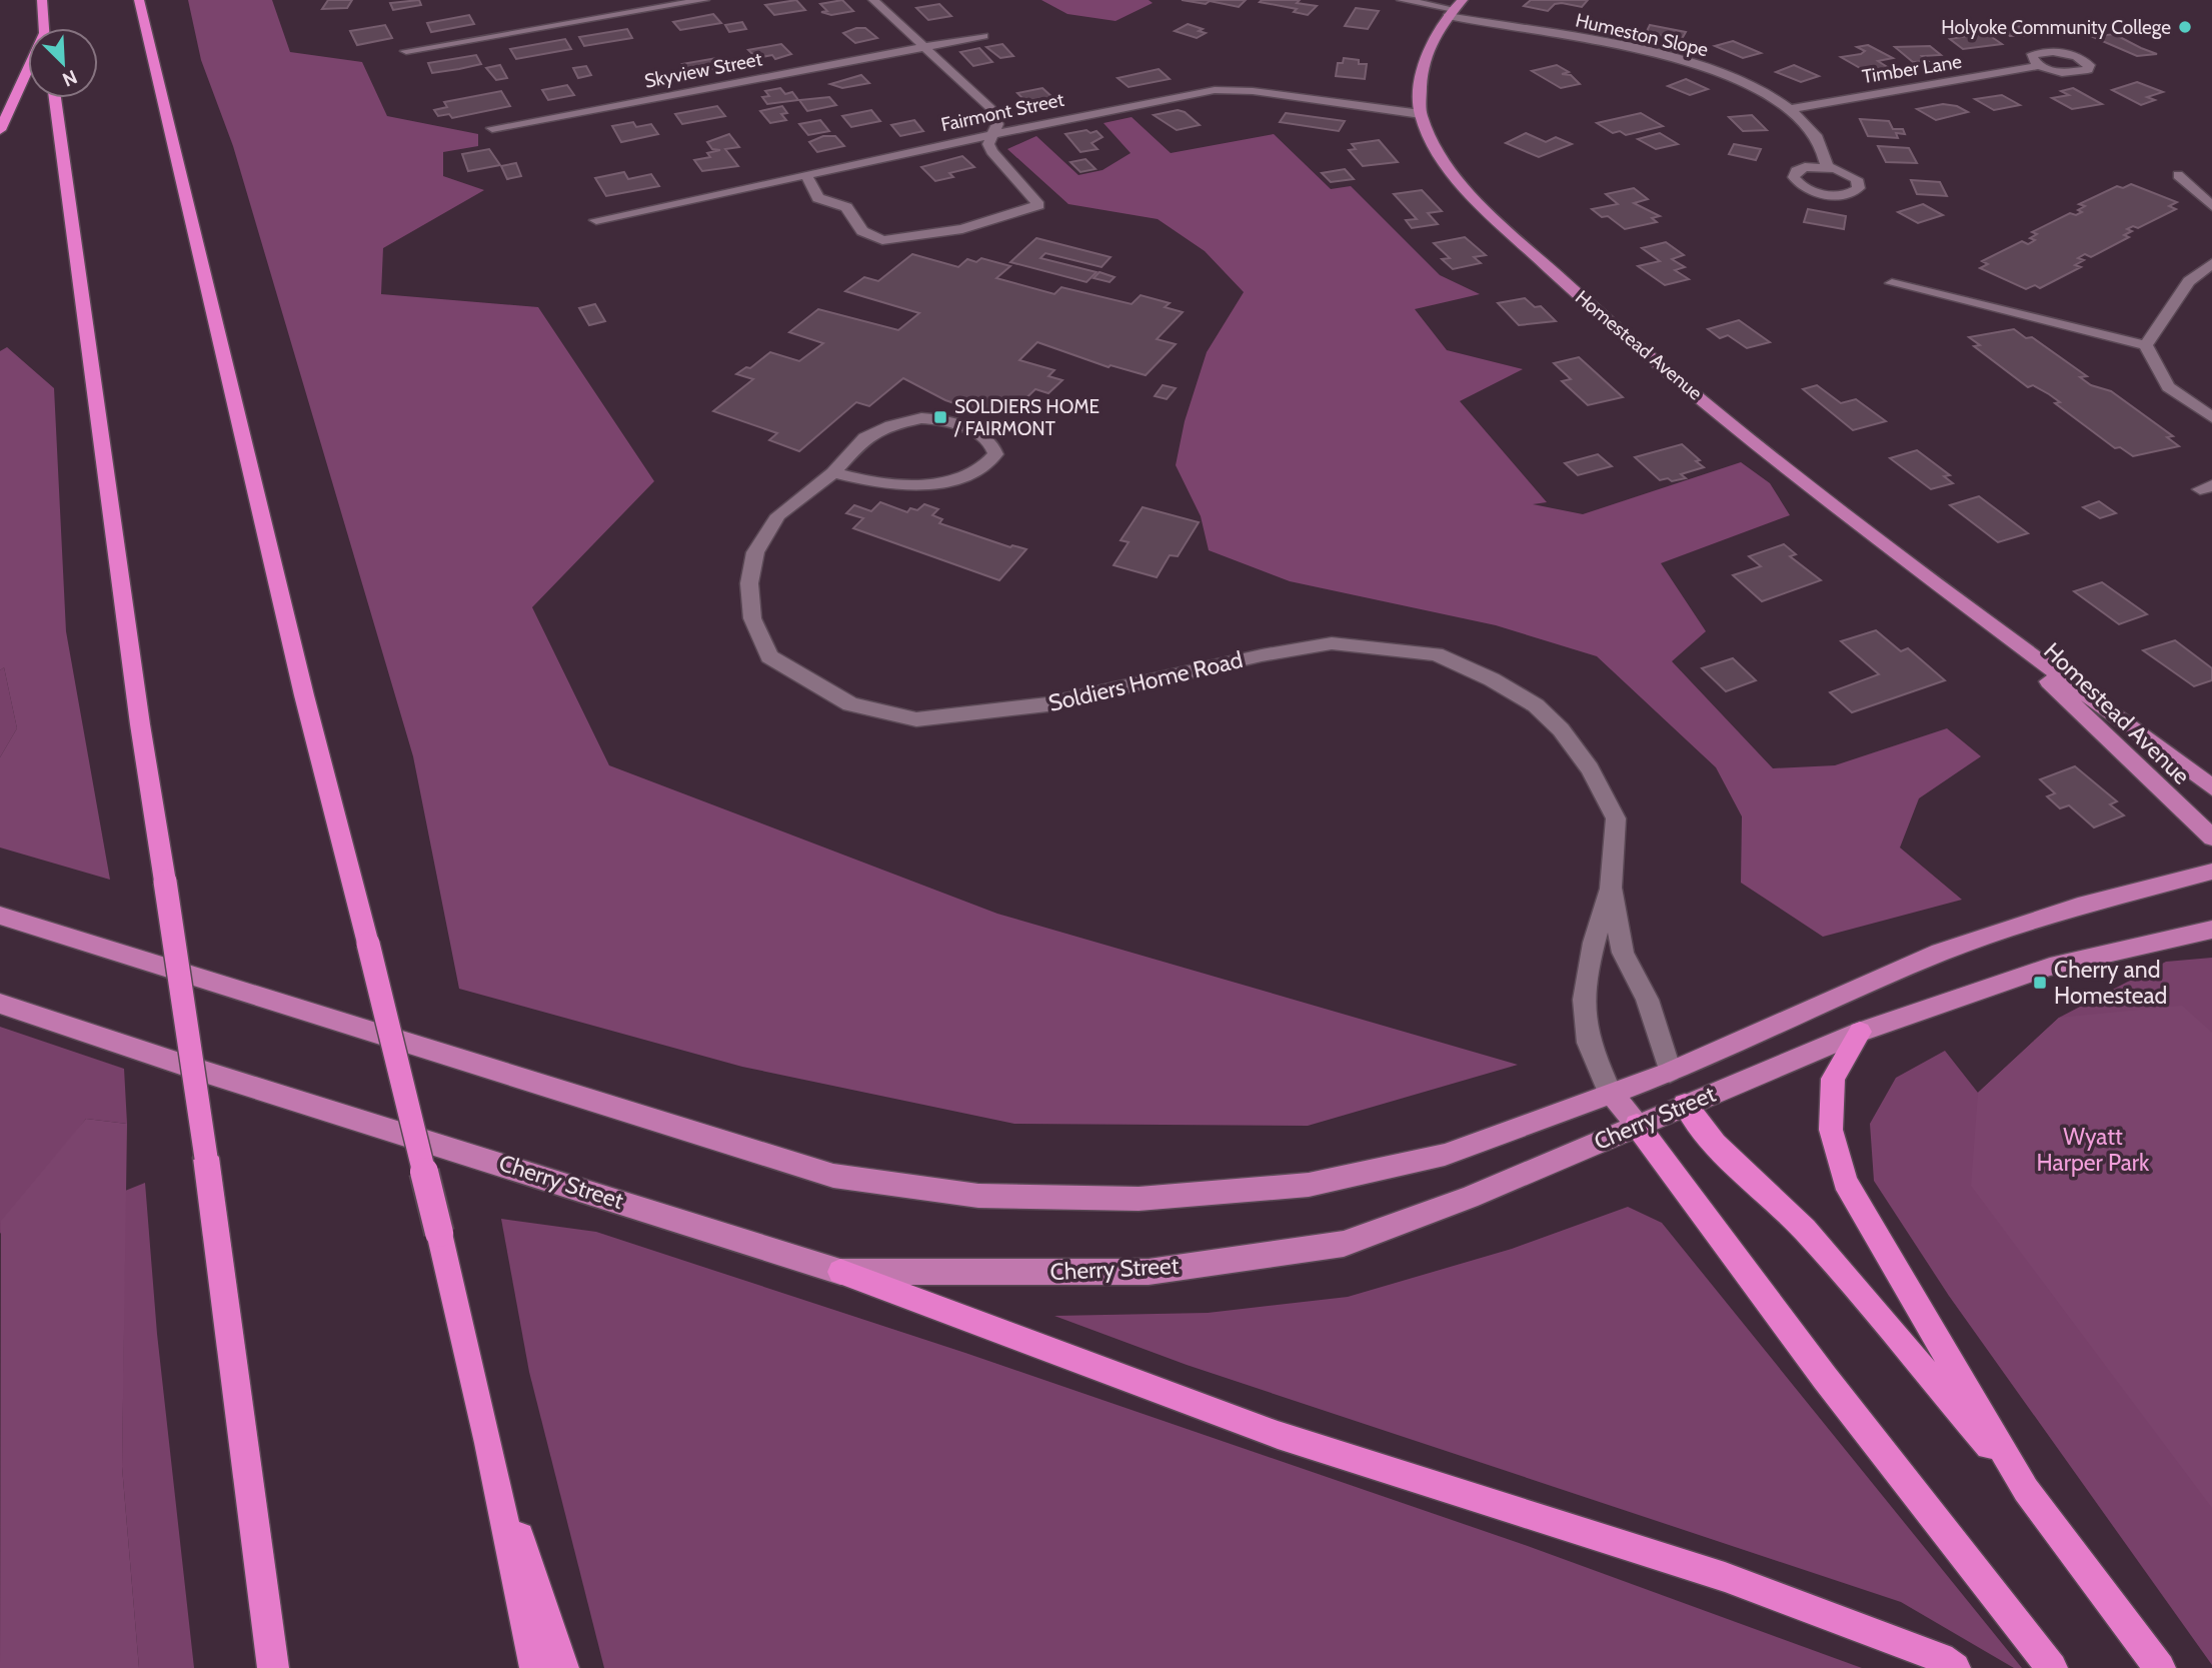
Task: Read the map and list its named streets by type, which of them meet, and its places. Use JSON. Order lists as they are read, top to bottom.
{
  "streets": {
    "main road": ["Homestead Avenue", "Soldiers Home Road", "Cherry Street"],
    "street": [
      "Humeston Slope",
      "Timber Lane",
      "Skyview Street",
      "Fairmont Street"
    ]
  },
  "crossings": [
    ["Humeston Slope", "Timber Lane"],
    ["Humeston Slope", "Homestead Avenue"],
    ["Fairmont Street", "Homestead Avenue"],
    ["Soldiers Home Road", "Cherry Street"]
  ],
  "parks": ["Wyatt Harper Park"],
  "places": {
    "other": ["Holyoke Community College"],
    "transit": ["SOLDIERS HOME / FAIRMONT", "Cherry and Homestead"]
  },
  "north": "bottom right"
}
